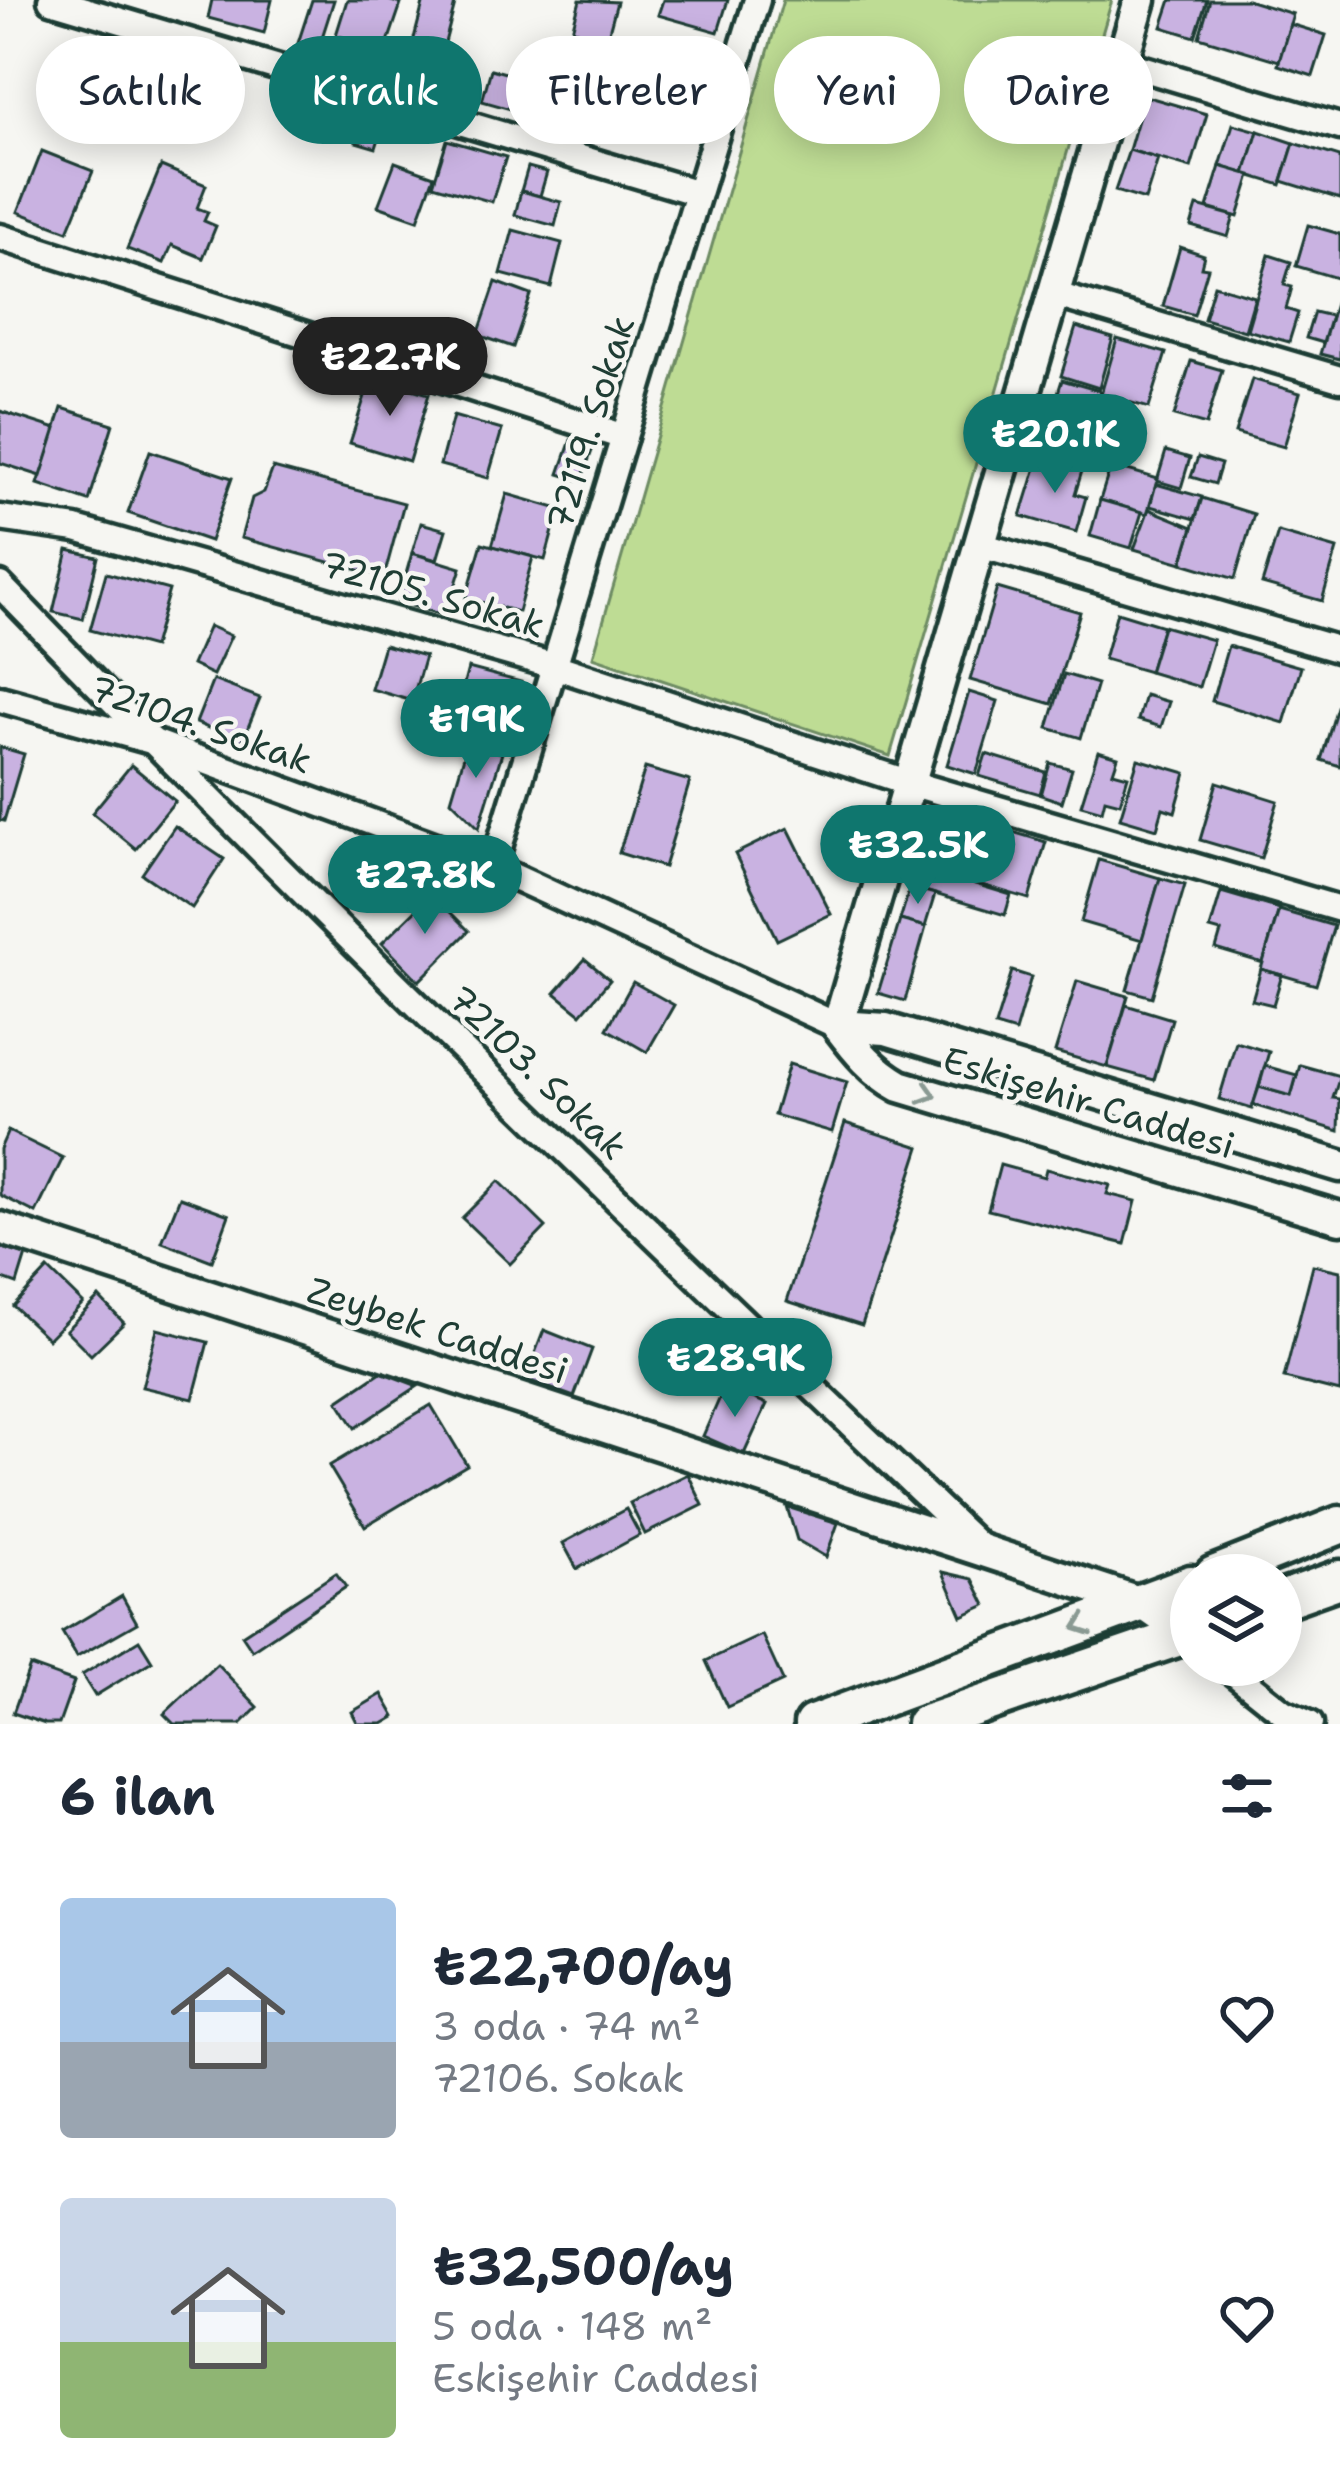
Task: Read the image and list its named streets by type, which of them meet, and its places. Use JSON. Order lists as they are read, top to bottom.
{
  "streets": {
    "street": [
      "72119. Sokak",
      "72105. Sokak",
      "72104. Sokak",
      "72103. Sokak",
      "Eskişehir Caddesi",
      "Zeybek Caddesi"
    ]
  },
  "crossings": [
    ["72119. Sokak", "72105. Sokak"],
    ["72119. Sokak", "72104. Sokak"],
    ["72104. Sokak", "72103. Sokak"],
    ["72104. Sokak", "Eskişehir Caddesi"],
    ["72103. Sokak", "Zeybek Caddesi"]
  ],
  "page": {
    "chip": [
      "Satılık",
      "Kiralık",
      "Filtreler",
      "Yeni",
      "Daire"
    ],
    "price": [
      "₺22.7K",
      "₺20.1K",
      "₺19K",
      "₺32.5K",
      "₺27.8K",
      "₺28.9K"
    ],
    "heading": "6 ilan",
    "list": [
      {
        "name": "₺22,700/ay",
        "note": "3 oda · 74 m² · 72106. Sokak"
      },
      {
        "name": "₺32,500/ay",
        "note": "5 oda · 148 m² · Eskişehir Caddesi"
      }
    ]
  }
}
